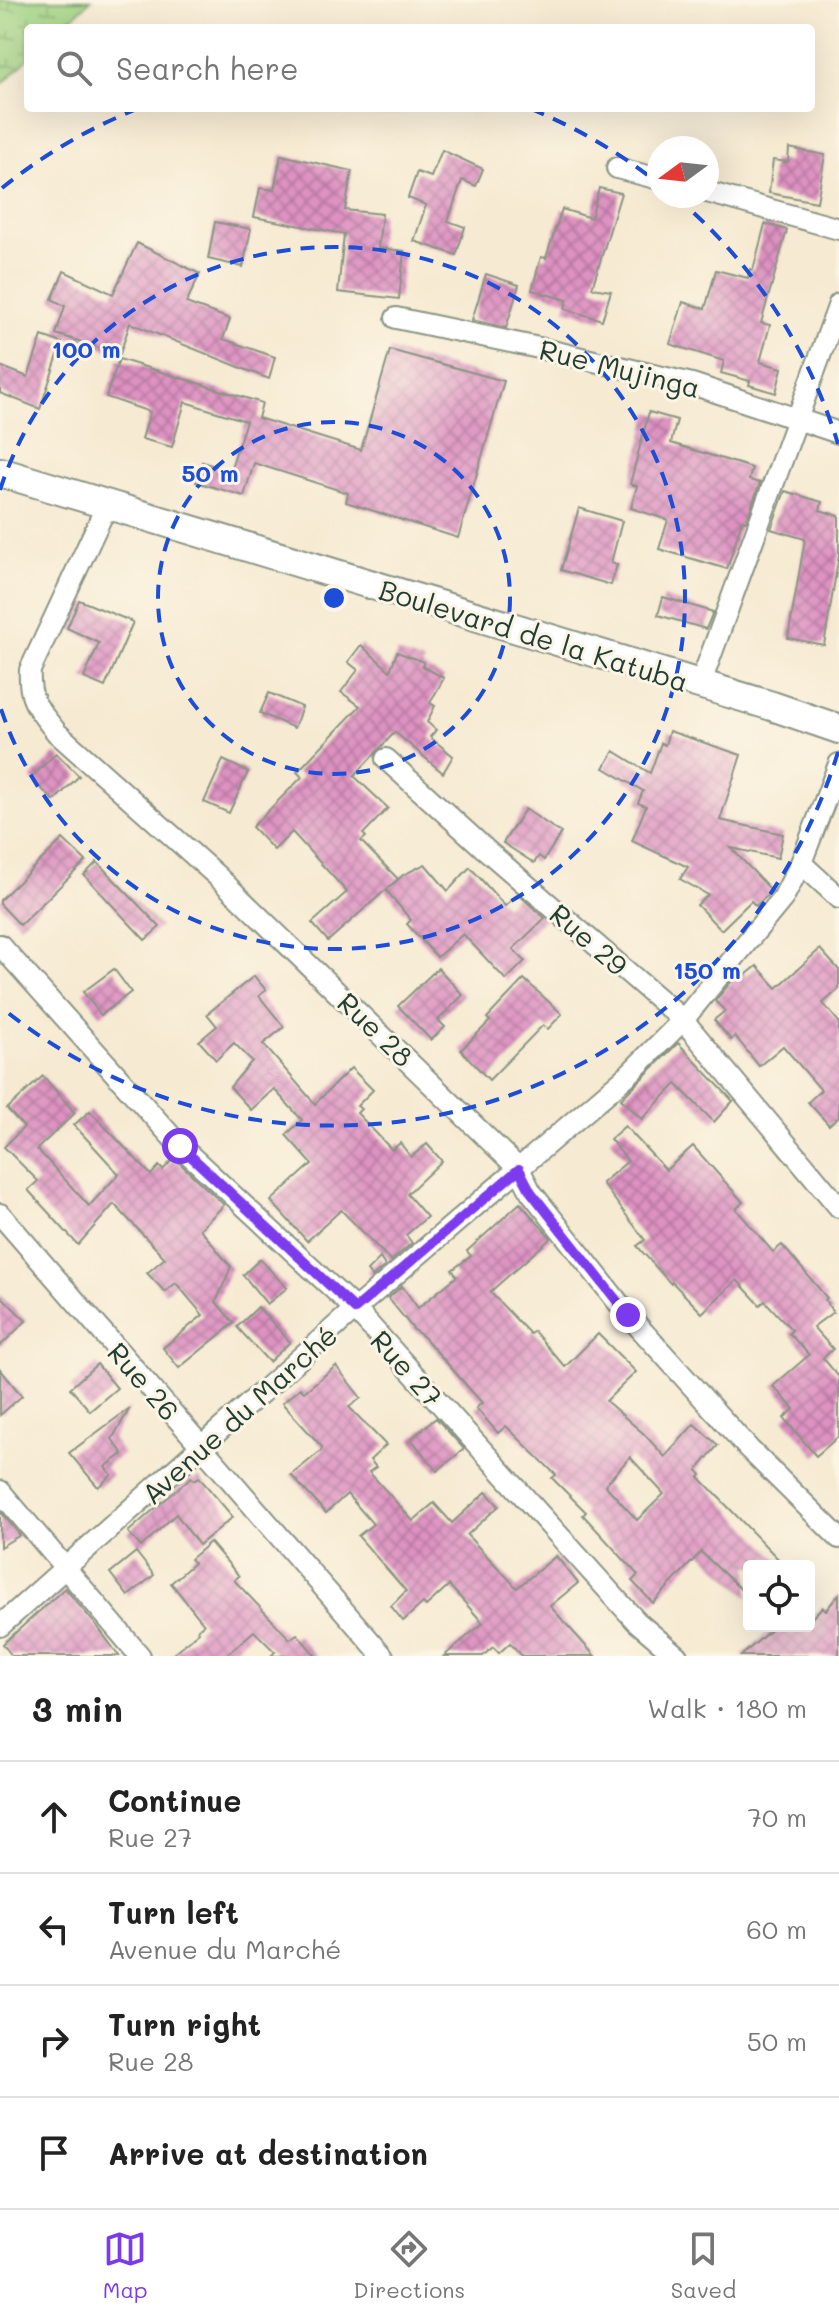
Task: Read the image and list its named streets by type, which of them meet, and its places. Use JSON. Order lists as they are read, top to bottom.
{
  "streets": {
    "street": [
      "Rue Mujinga",
      "Boulevard de la Katuba",
      "Rue 29",
      "Rue 28",
      "Rue 27",
      "Rue 26",
      "Avenue du Marché"
    ]
  },
  "crossings": [
    ["Boulevard de la Katuba", "Rue 28"],
    ["Rue 29", "Avenue du Marché"],
    ["Rue 28", "Avenue du Marché"],
    ["Rue 27", "Avenue du Marché"],
    ["Rue 26", "Avenue du Marché"]
  ],
  "north": "left",
  "page": {
    "search": "Search here",
    "heading": ["3 min", "Walk · 180 m"],
    "list": [
      ["Continue", "Rue 27", "70 m"],
      ["Turn left", "Avenue du Marché", "60 m"],
      ["Turn right", "Rue 28", "50 m"],
      "Arrive at destination"
    ],
    "nav": ["Map", "Directions", "Saved"]
  },
  "rings": ["100 m", "50 m", "150 m"]
}
